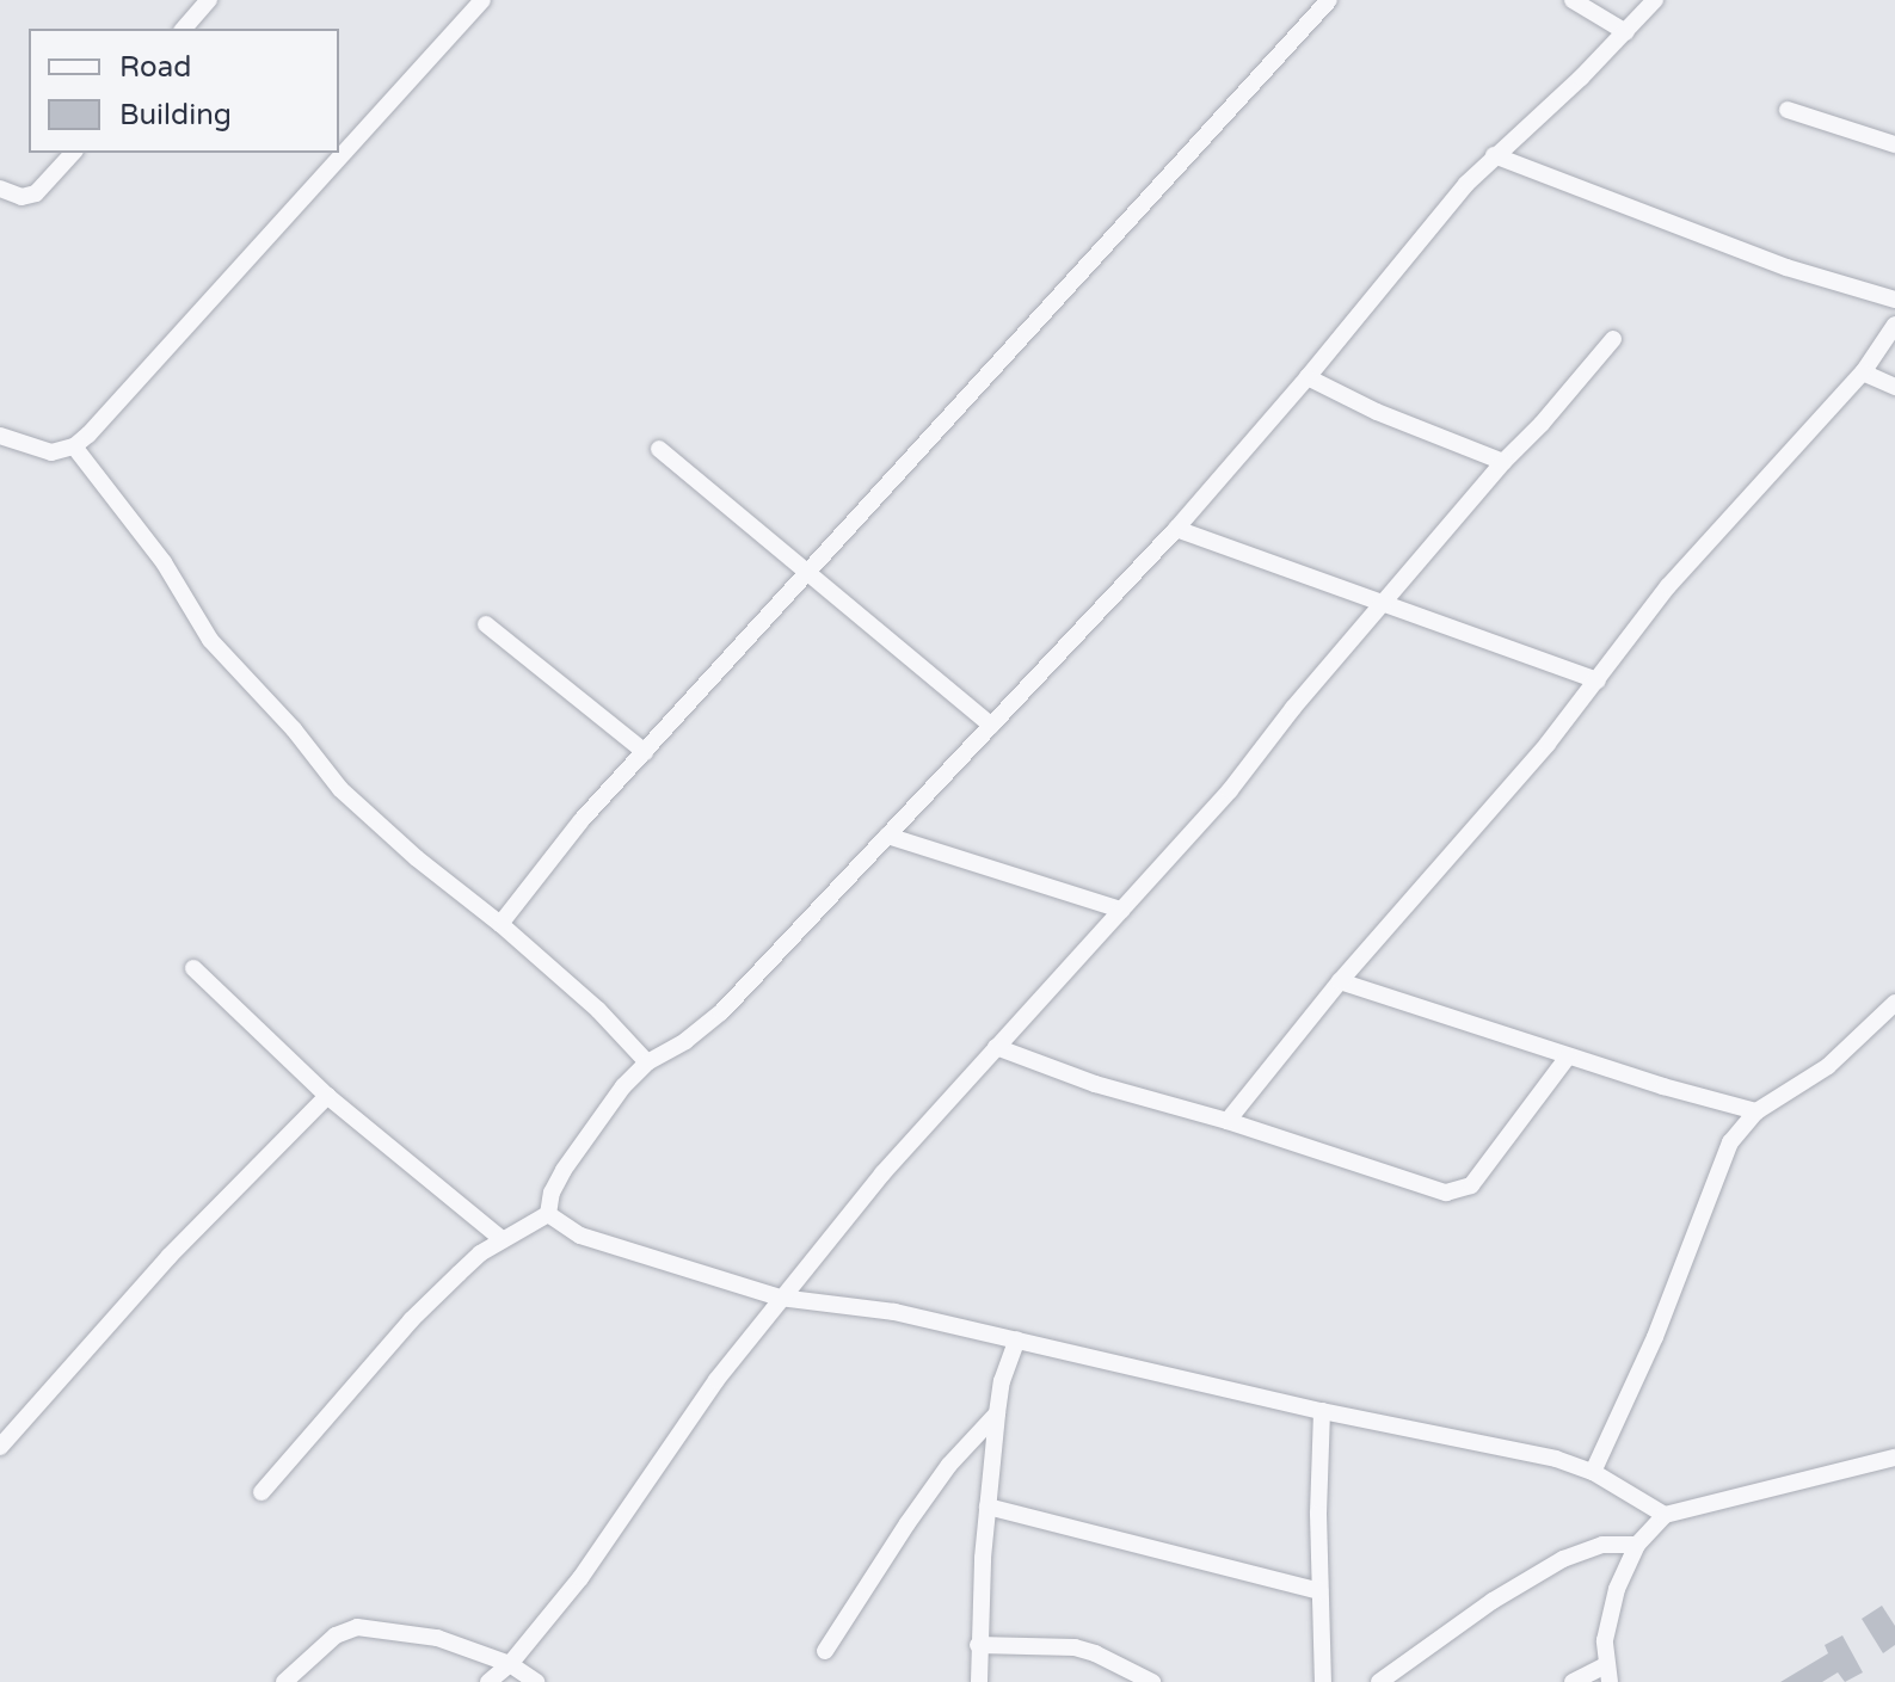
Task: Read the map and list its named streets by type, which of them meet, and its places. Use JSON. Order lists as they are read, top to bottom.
{
  "legend": ["Road", "Building"]
}
